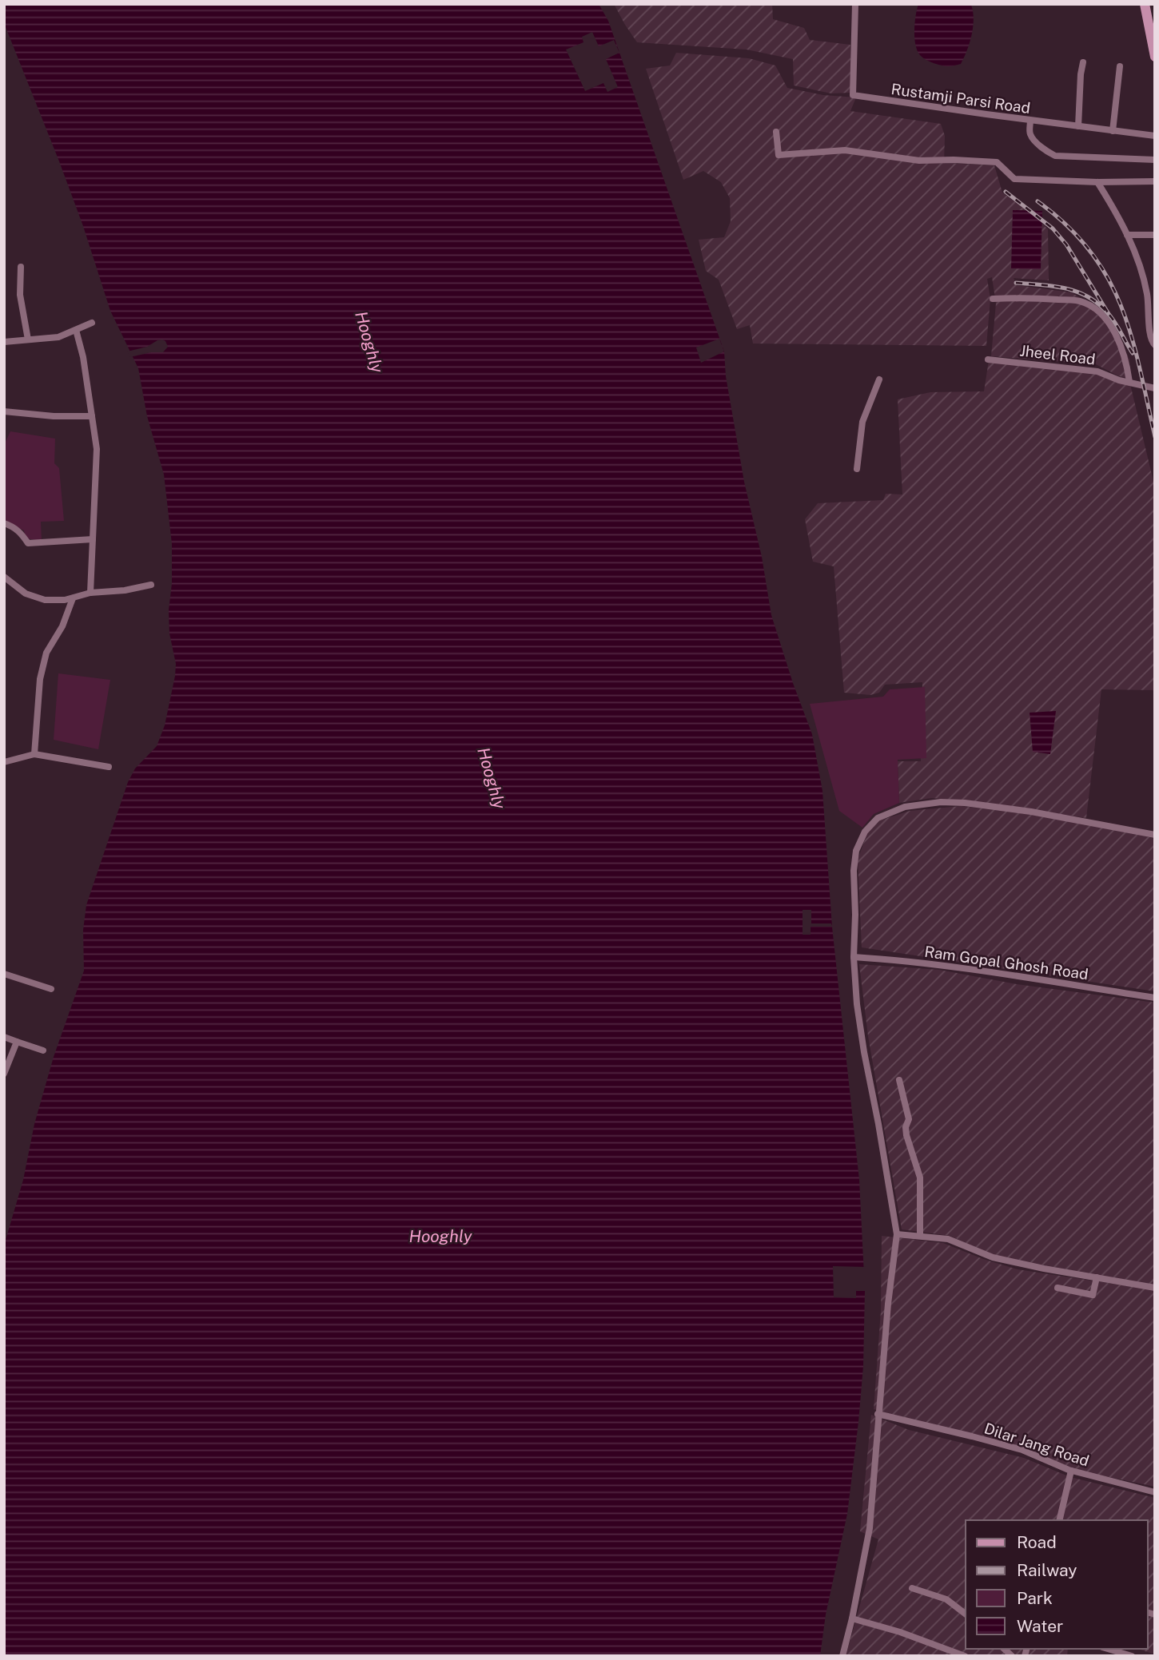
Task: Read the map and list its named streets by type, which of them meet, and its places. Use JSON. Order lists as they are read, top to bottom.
{
  "streets": {
    "street": [
      "Rustamji Parsi Road",
      "Jheel Road",
      "Ram Gopal Ghosh Road",
      "Dilar Jang Road"
    ]
  },
  "water": ["Hooghly"],
  "legend": [
    "Road",
    "Railway",
    "Park",
    "Water"
  ]
}
